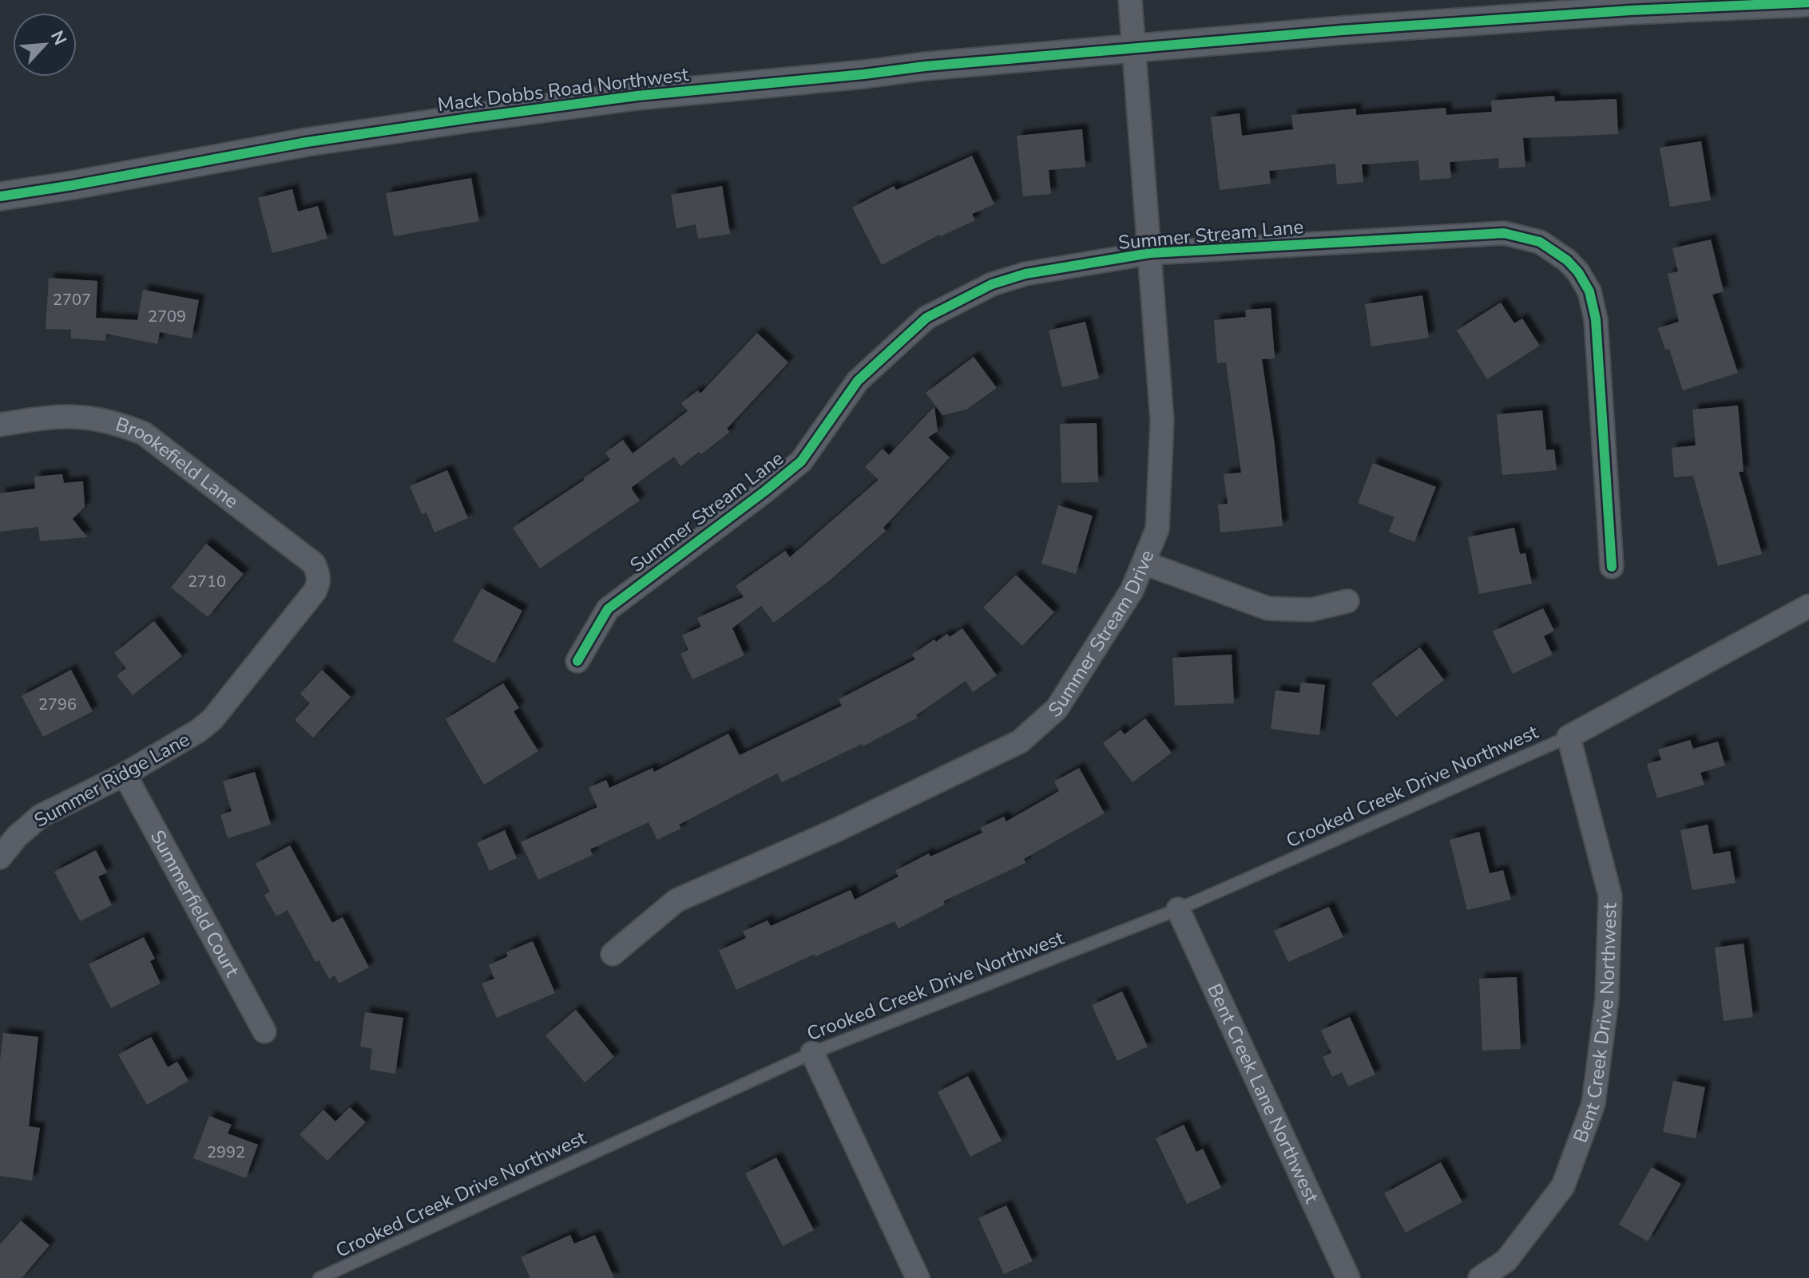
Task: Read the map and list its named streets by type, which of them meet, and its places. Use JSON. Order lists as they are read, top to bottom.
{
  "streets": {
    "street": [
      "Mack Dobbs Road Northwest",
      "Summer Stream Lane",
      "Brookefield Lane",
      "Summer Stream Drive",
      "Summer Ridge Lane",
      "Summerfield Court",
      "Bent Creek Drive Northwest",
      "Bent Creek Lane Northwest"
    ],
    "lane": ["Crooked Creek Drive Northwest"]
  },
  "crossings": [
    ["Mack Dobbs Road Northwest", "Summer Stream Drive"],
    ["Summer Stream Lane", "Summer Stream Drive"],
    ["Brookefield Lane", "Summer Ridge Lane"],
    ["Summer Ridge Lane", "Summerfield Court"],
    ["Crooked Creek Drive Northwest", "Bent Creek Drive Northwest"],
    ["Crooked Creek Drive Northwest", "Bent Creek Lane Northwest"]
  ],
  "house_numbers": [
    "2707",
    "2709",
    "2710",
    "2796",
    "2992"
  ],
  "north": "top right"
}
